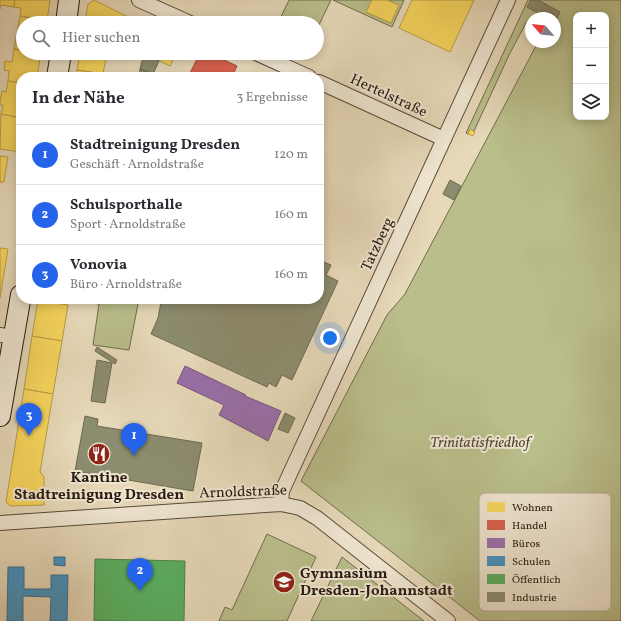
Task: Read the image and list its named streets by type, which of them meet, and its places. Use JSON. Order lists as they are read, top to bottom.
{
  "streets": {
    "street": ["Hertelstraße", "Tatzberg", "Arnoldstraße"]
  },
  "crossings": [
    ["Hertelstraße", "Tatzberg"],
    ["Tatzberg", "Arnoldstraße"]
  ],
  "parks": ["Trinitatisfriedhof"],
  "places": {
    "restaurant": ["Kantine Stadtreinigung Dresden"],
    "school or university": ["Gymnasium Dresden-Johannstadt"]
  },
  "legend": [
    "Wohnen",
    "Handel",
    "Büros",
    "Schulen",
    "Öffentlich",
    "Industrie"
  ],
  "north": "top left",
  "page": {
    "map_buttons": ["+", "−"],
    "search": "Hier suchen",
    "heading": ["In der Nähe", "3 Ergebnisse"],
    "list": [
      {
        "mark": "1",
        "name": "Stadtreinigung Dresden",
        "note": "Geschäft · Arnoldstraße",
        "value": "120 m"
      },
      {
        "mark": "2",
        "name": "Schulsporthalle",
        "note": "Sport · Arnoldstraße",
        "value": "160 m"
      },
      {
        "mark": "3",
        "name": "Vonovia",
        "note": "Büro · Arnoldstraße",
        "value": "160 m"
      }
    ],
    "pins": ["3", "1", "2"]
  }
}
